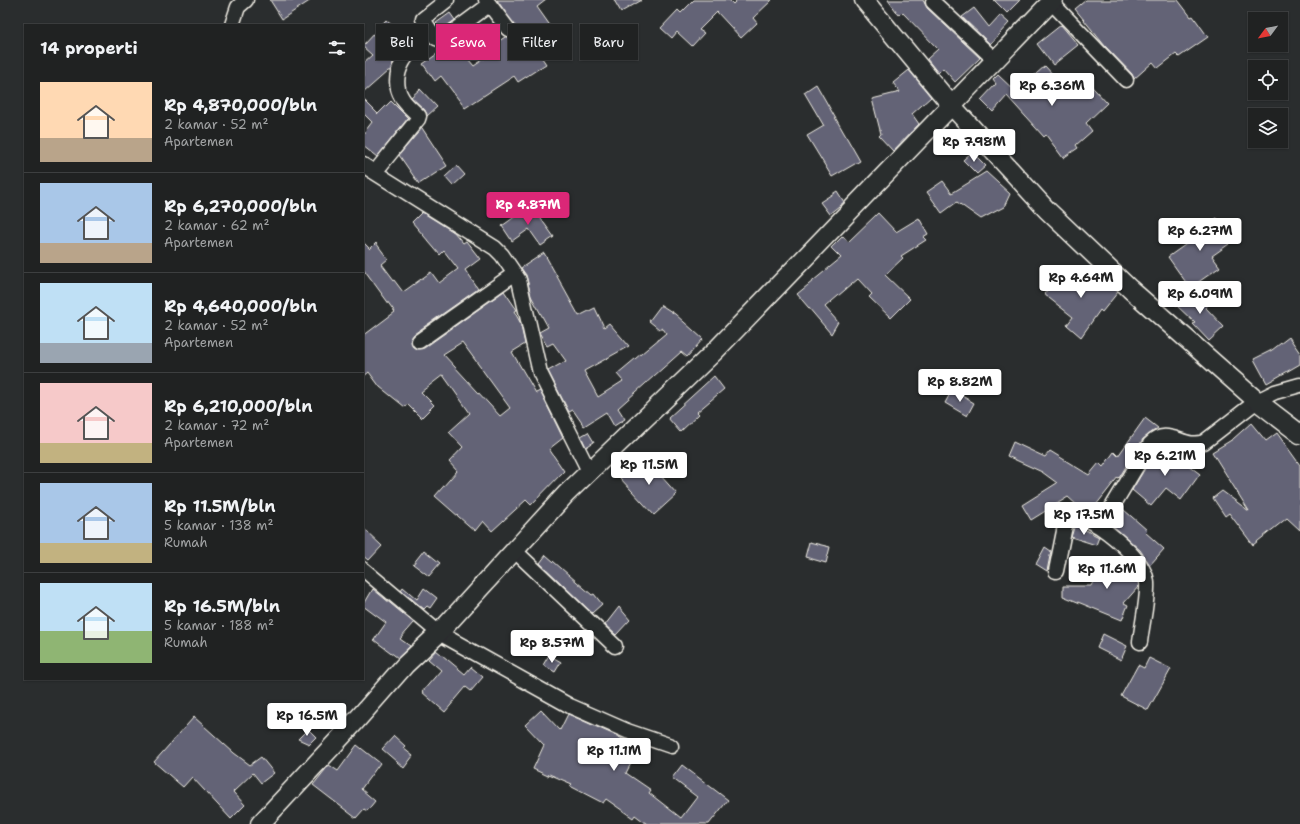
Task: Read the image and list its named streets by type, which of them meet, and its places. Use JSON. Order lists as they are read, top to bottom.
{
  "north": "bottom left",
  "page": {
    "chip": [
      "Beli",
      "Sewa",
      "Filter",
      "Baru"
    ],
    "heading": "14 properti",
    "list": [
      {
        "name": "Rp 4,870,000/bln",
        "note": "2 kamar · 52 m² · Apartemen"
      },
      {
        "name": "Rp 6,270,000/bln",
        "note": "2 kamar · 62 m² · Apartemen"
      },
      {
        "name": "Rp 4,640,000/bln",
        "note": "2 kamar · 52 m² · Apartemen"
      },
      {
        "name": "Rp 6,210,000/bln",
        "note": "2 kamar · 72 m² · Apartemen"
      },
      {
        "name": "Rp 11.5M/bln",
        "note": "5 kamar · 138 m² · Rumah"
      },
      {
        "name": "Rp 16.5M/bln",
        "note": "5 kamar · 188 m² · Rumah"
      }
    ],
    "price": [
      "Rp 6.36M",
      "Rp 7.98M",
      "Rp 4.87M",
      "Rp 6.27M",
      "Rp 4.64M",
      "Rp 6.09M",
      "Rp 8.82M",
      "Rp 6.21M",
      "Rp 11.5M",
      "Rp 17.5M",
      "Rp 11.6M",
      "Rp 8.57M",
      "Rp 16.5M",
      "Rp 11.1M"
    ]
  }
}
